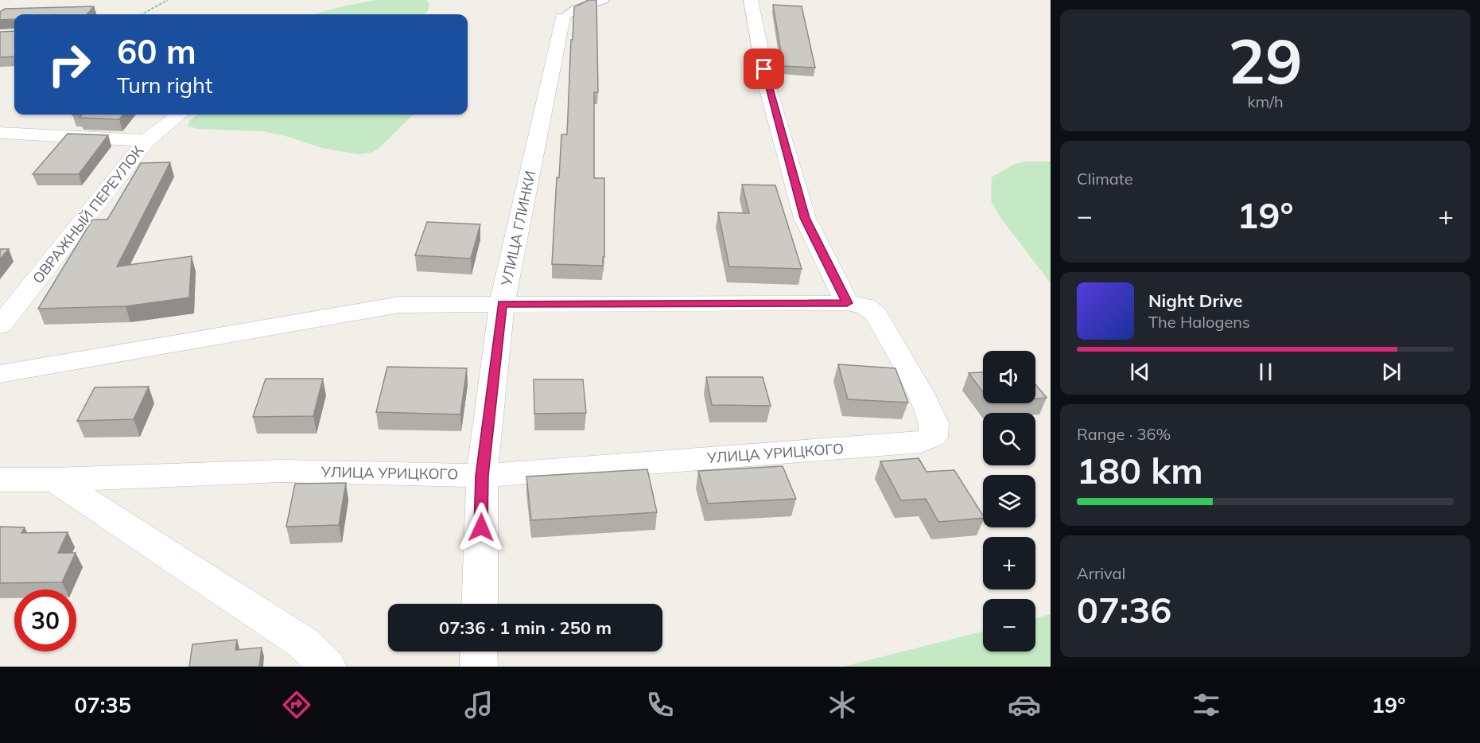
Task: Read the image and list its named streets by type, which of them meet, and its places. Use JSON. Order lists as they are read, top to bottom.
{
  "streets": {
    "street": ["ОВРАЖНЫЙ ПЕРЕУЛОК", "УЛИЦА ГЛИНКИ", "УЛИЦА УРИЦКОГО"]
  },
  "crossings": [
    ["УЛИЦА ГЛИНКИ", "УЛИЦА УРИЦКОГО"]
  ],
  "page": {
    "tile": [
      ["29", "km/h"],
      "Climate",
      ["Range · 36%", "180 km"],
      ["Arrival", "07:36"]
    ],
    "turn": ["60 m", "Turn right"],
    "heat": ["−", "19°", "+"],
    "song": ["Night Drive", "The Halogens"],
    "map_buttons": ["+", "−"],
    "limit": "30",
    "trip": "07:36 · 1 min · 250 m",
    "tabs": ["07:35", "19°"]
  }
}
